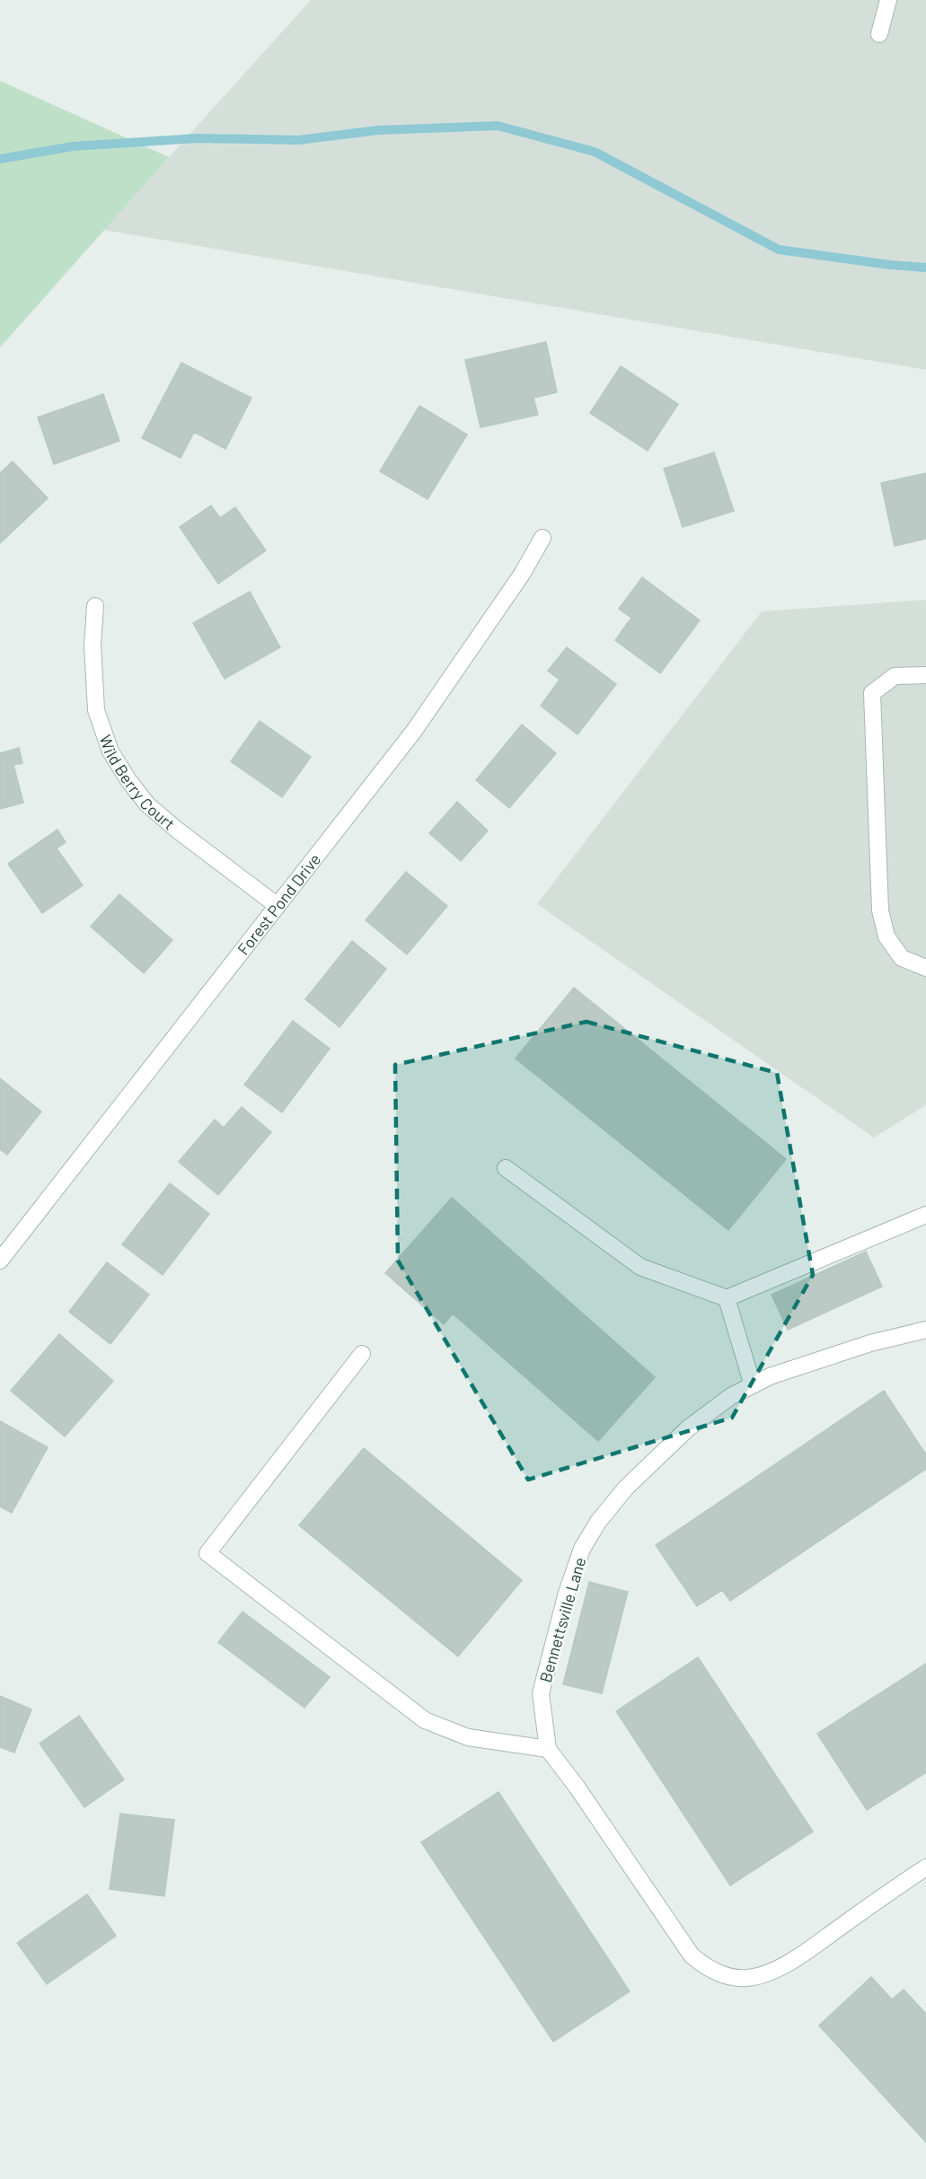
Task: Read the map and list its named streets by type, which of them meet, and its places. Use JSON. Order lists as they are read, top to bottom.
{
  "streets": {
    "street": ["Wild Berry Court", "Forest Pond Drive", "Bennettsville Lane"]
  },
  "crossings": [
    ["Wild Berry Court", "Forest Pond Drive"]
  ]
}
